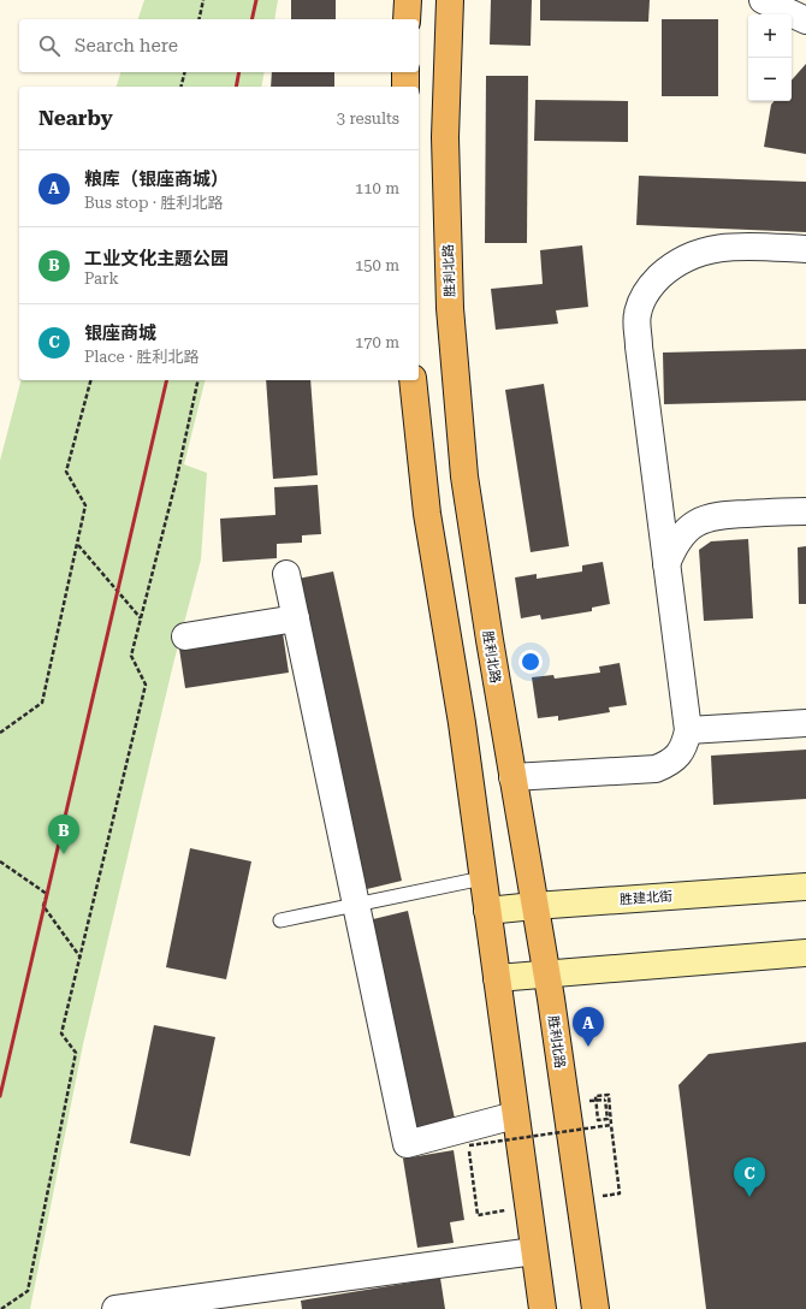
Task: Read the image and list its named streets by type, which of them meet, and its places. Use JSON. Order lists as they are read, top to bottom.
{
  "streets": {
    "highway": ["胜利北路"],
    "main road": ["胜建北街"]
  },
  "crossings": [
    ["胜利北路", "胜建北街"]
  ],
  "page": {
    "map_buttons": ["+", "−"],
    "search": "Search here",
    "heading": ["Nearby", "3 results"],
    "list": [
      {
        "mark": "A",
        "name": "粮库（银座商城）",
        "note": "Bus stop · 胜利北路",
        "value": "110 m"
      },
      {
        "mark": "B",
        "name": "工业文化主题公园",
        "note": "Park",
        "value": "150 m"
      },
      {
        "mark": "C",
        "name": "银座商城",
        "note": "Place · 胜利北路",
        "value": "170 m"
      }
    ],
    "pins": ["B", "A", "C"]
  }
}
